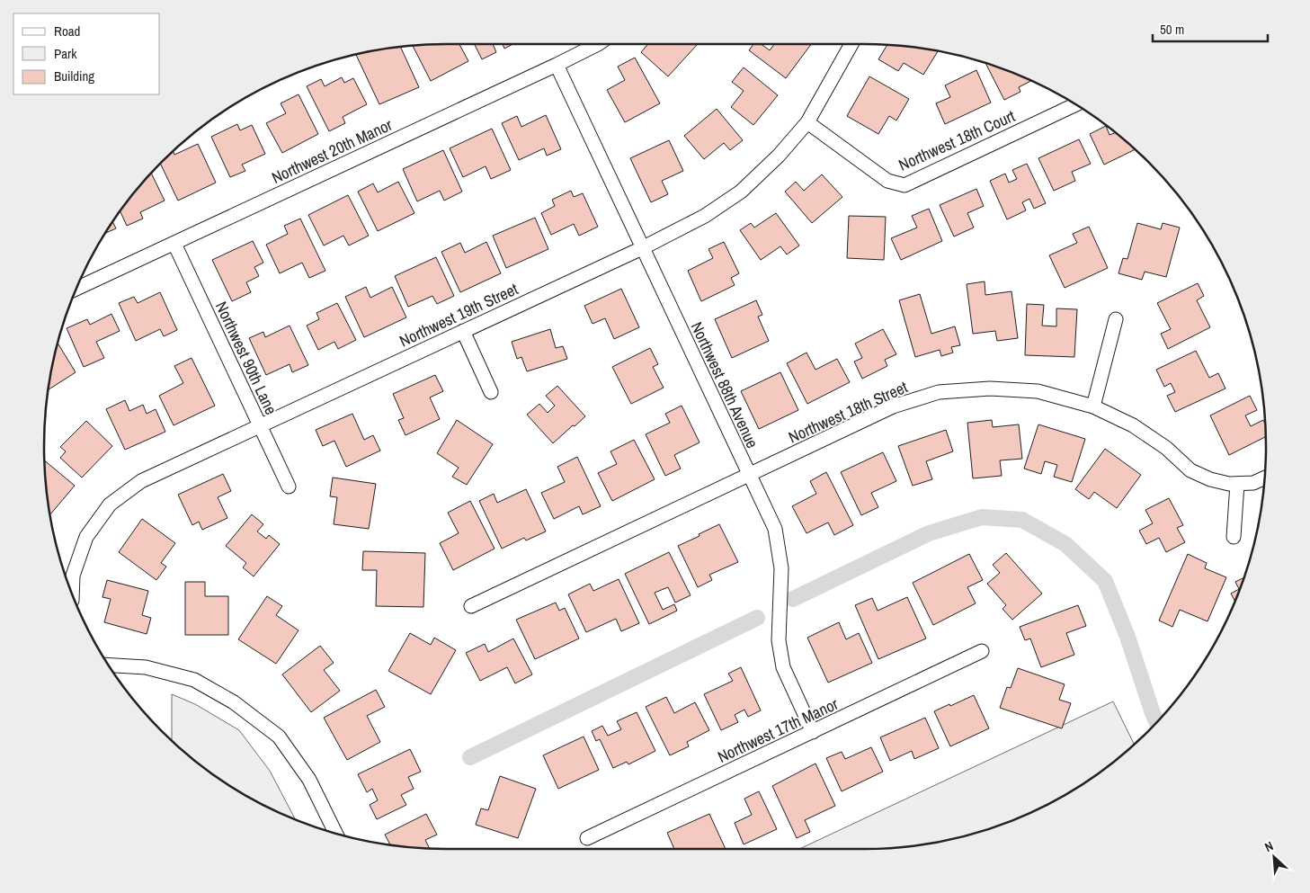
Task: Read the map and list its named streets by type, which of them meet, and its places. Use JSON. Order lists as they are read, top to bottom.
{
  "streets": {
    "street": [
      "Northwest 18th Court",
      "Northwest 20th Manor",
      "Northwest 19th Street",
      "Northwest 90th Lane",
      "Northwest 88th Avenue",
      "Northwest 18th Street",
      "Northwest 17th Manor"
    ]
  },
  "crossings": [
    ["Northwest 18th Court", "Northwest 19th Street"],
    ["Northwest 20th Manor", "Northwest 90th Lane"],
    ["Northwest 20th Manor", "Northwest 88th Avenue"],
    ["Northwest 19th Street", "Northwest 90th Lane"],
    ["Northwest 19th Street", "Northwest 88th Avenue"],
    ["Northwest 88th Avenue", "Northwest 18th Street"],
    ["Northwest 88th Avenue", "Northwest 17th Manor"]
  ],
  "legend": ["Road", "Park", "Building"],
  "scale_bar": "50 m",
  "north": "top left"
}
